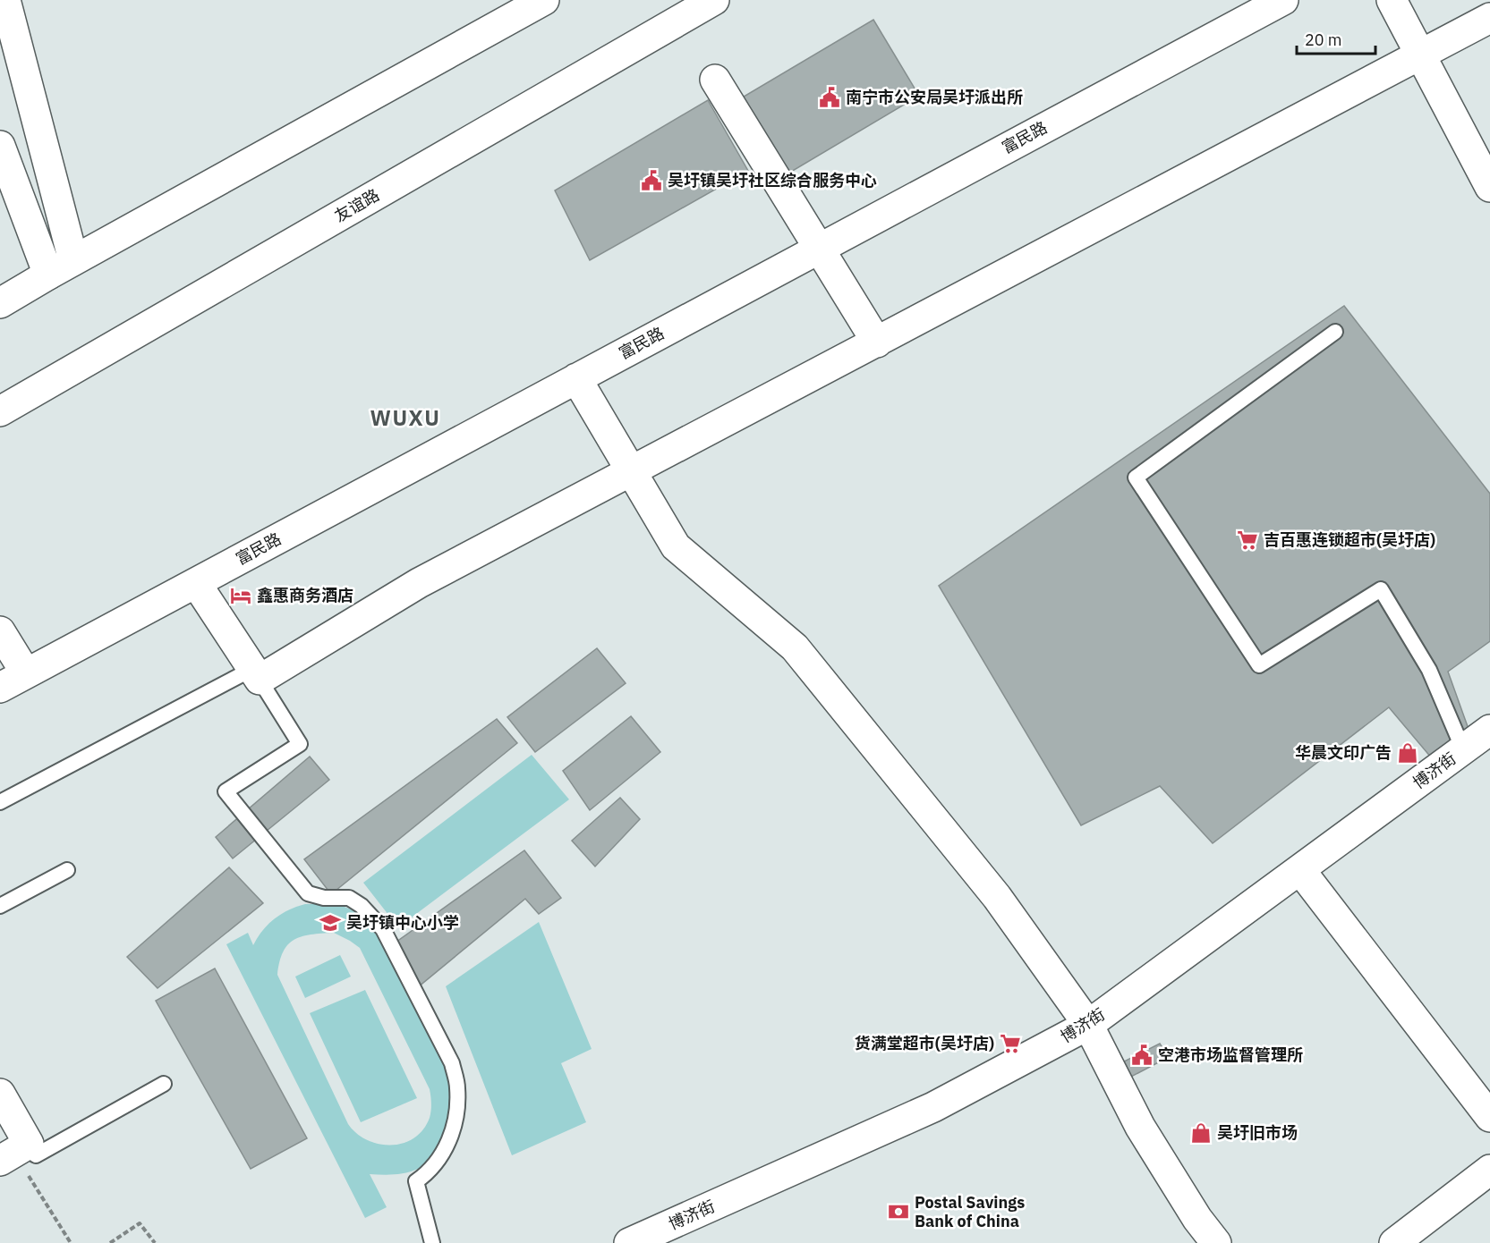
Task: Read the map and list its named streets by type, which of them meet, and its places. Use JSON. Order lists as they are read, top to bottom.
{
  "streets": {
    "main road": ["富民路", "友谊路", "博济街"]
  },
  "districts": ["WUXU"],
  "places": {
    "public building": ["南宁市公安局吴圩派出所", "吴圩镇吴圩社区综合服务中心", "空港市场监督管理所"],
    "supermarket": ["吉百惠连锁超市(吴圩店)", "货满堂超市(吴圩店)"],
    "hotel": ["鑫惠商务酒店"],
    "shop": ["华晨文印广告", "吴圩旧市场"],
    "school or university": ["吴圩镇中心小学"],
    "bank": ["Postal Savings Bank of China"]
  },
  "scale_bar": "20 m"
}
